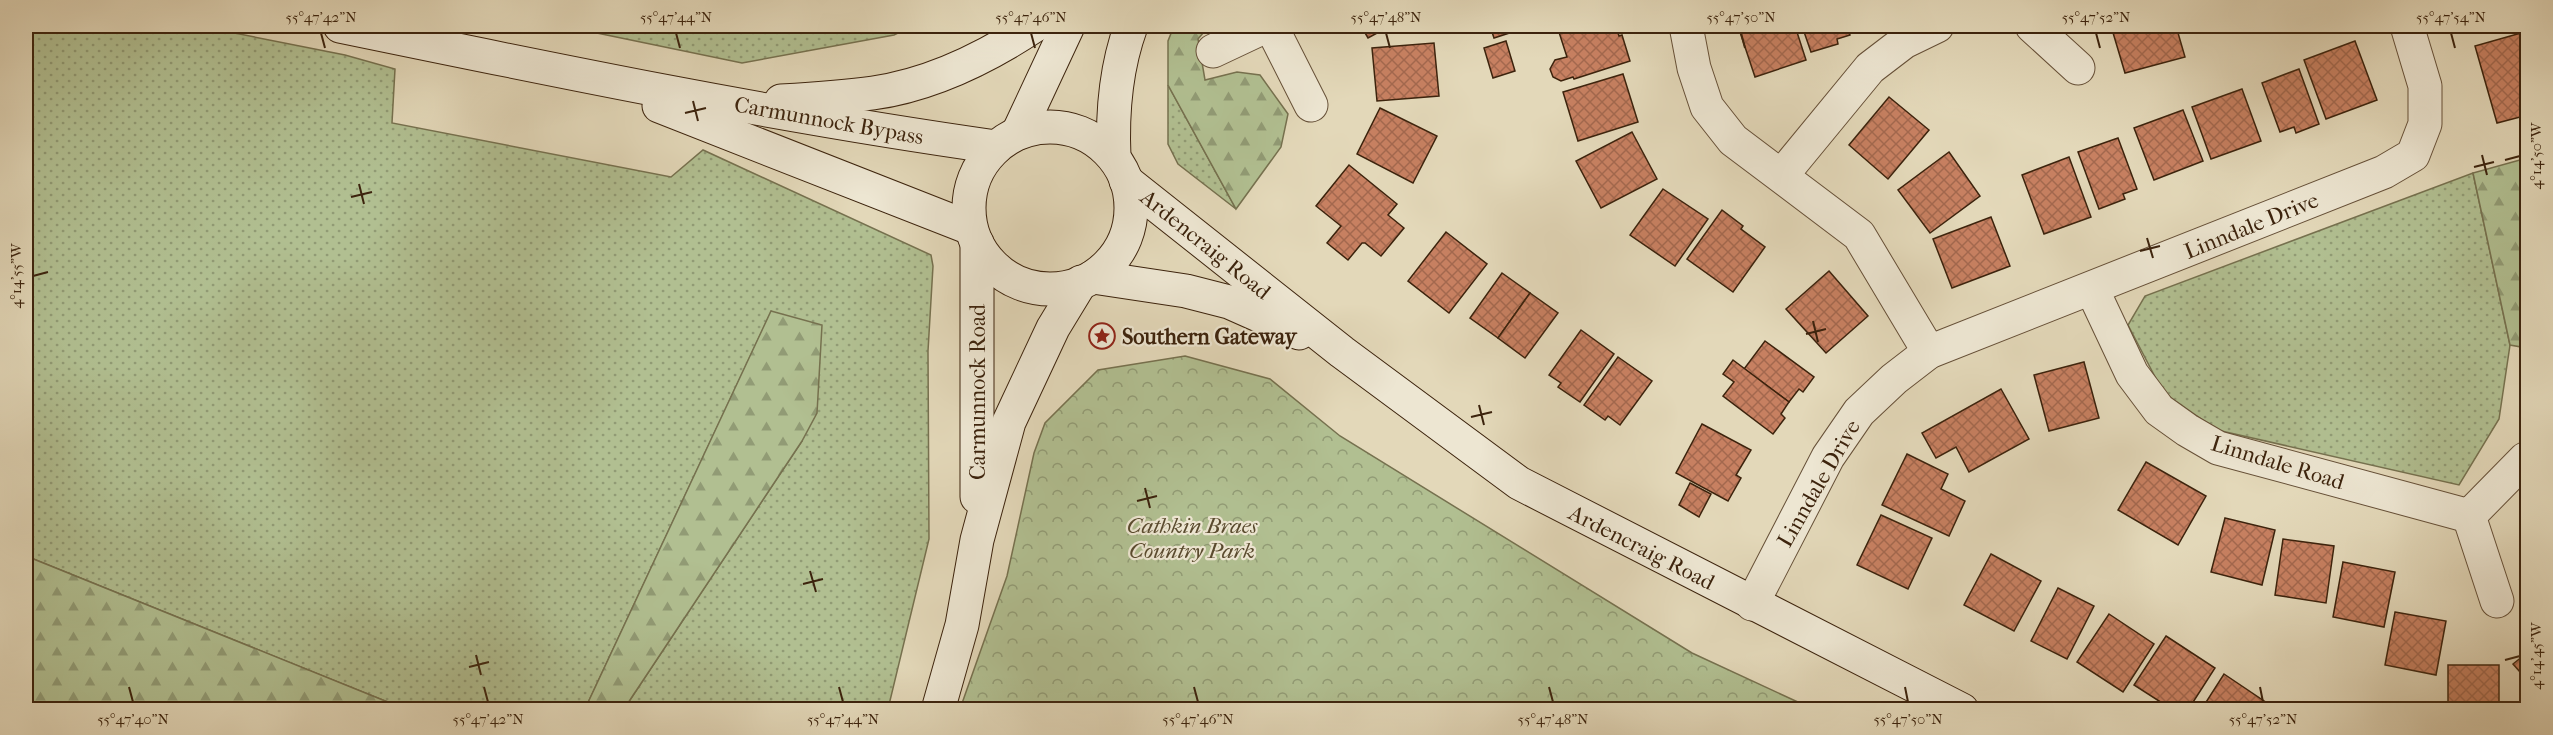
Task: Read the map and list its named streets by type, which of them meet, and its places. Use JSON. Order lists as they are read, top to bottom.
{
  "streets": {
    "street": [
      "Carmunnock Bypass",
      "Linndale Drive",
      "Ardencraig Road",
      "Carmunnock Road",
      "Linndale Road"
    ]
  },
  "crossings": [
    ["Carmunnock Bypass", "Ardencraig Road"],
    ["Carmunnock Bypass", "Carmunnock Road"],
    ["Linndale Drive", "Ardencraig Road"],
    ["Linndale Drive", "Linndale Road"],
    ["Ardencraig Road", "Carmunnock Road"]
  ],
  "parks": ["Cathkin Braes Country Park"],
  "places": {
    "place": ["Southern Gateway"]
  },
  "coordinates": [
    "55°47'42\"N",
    "55°47'44\"N",
    "55°47'46\"N",
    "55°47'48\"N",
    "55°47'50\"N",
    "55°47'52\"N",
    "55°47'54\"N",
    "4°14'50\"W",
    "4°14'55\"W",
    "4°14'45\"W",
    "55°47'40\"N"
  ]
}
